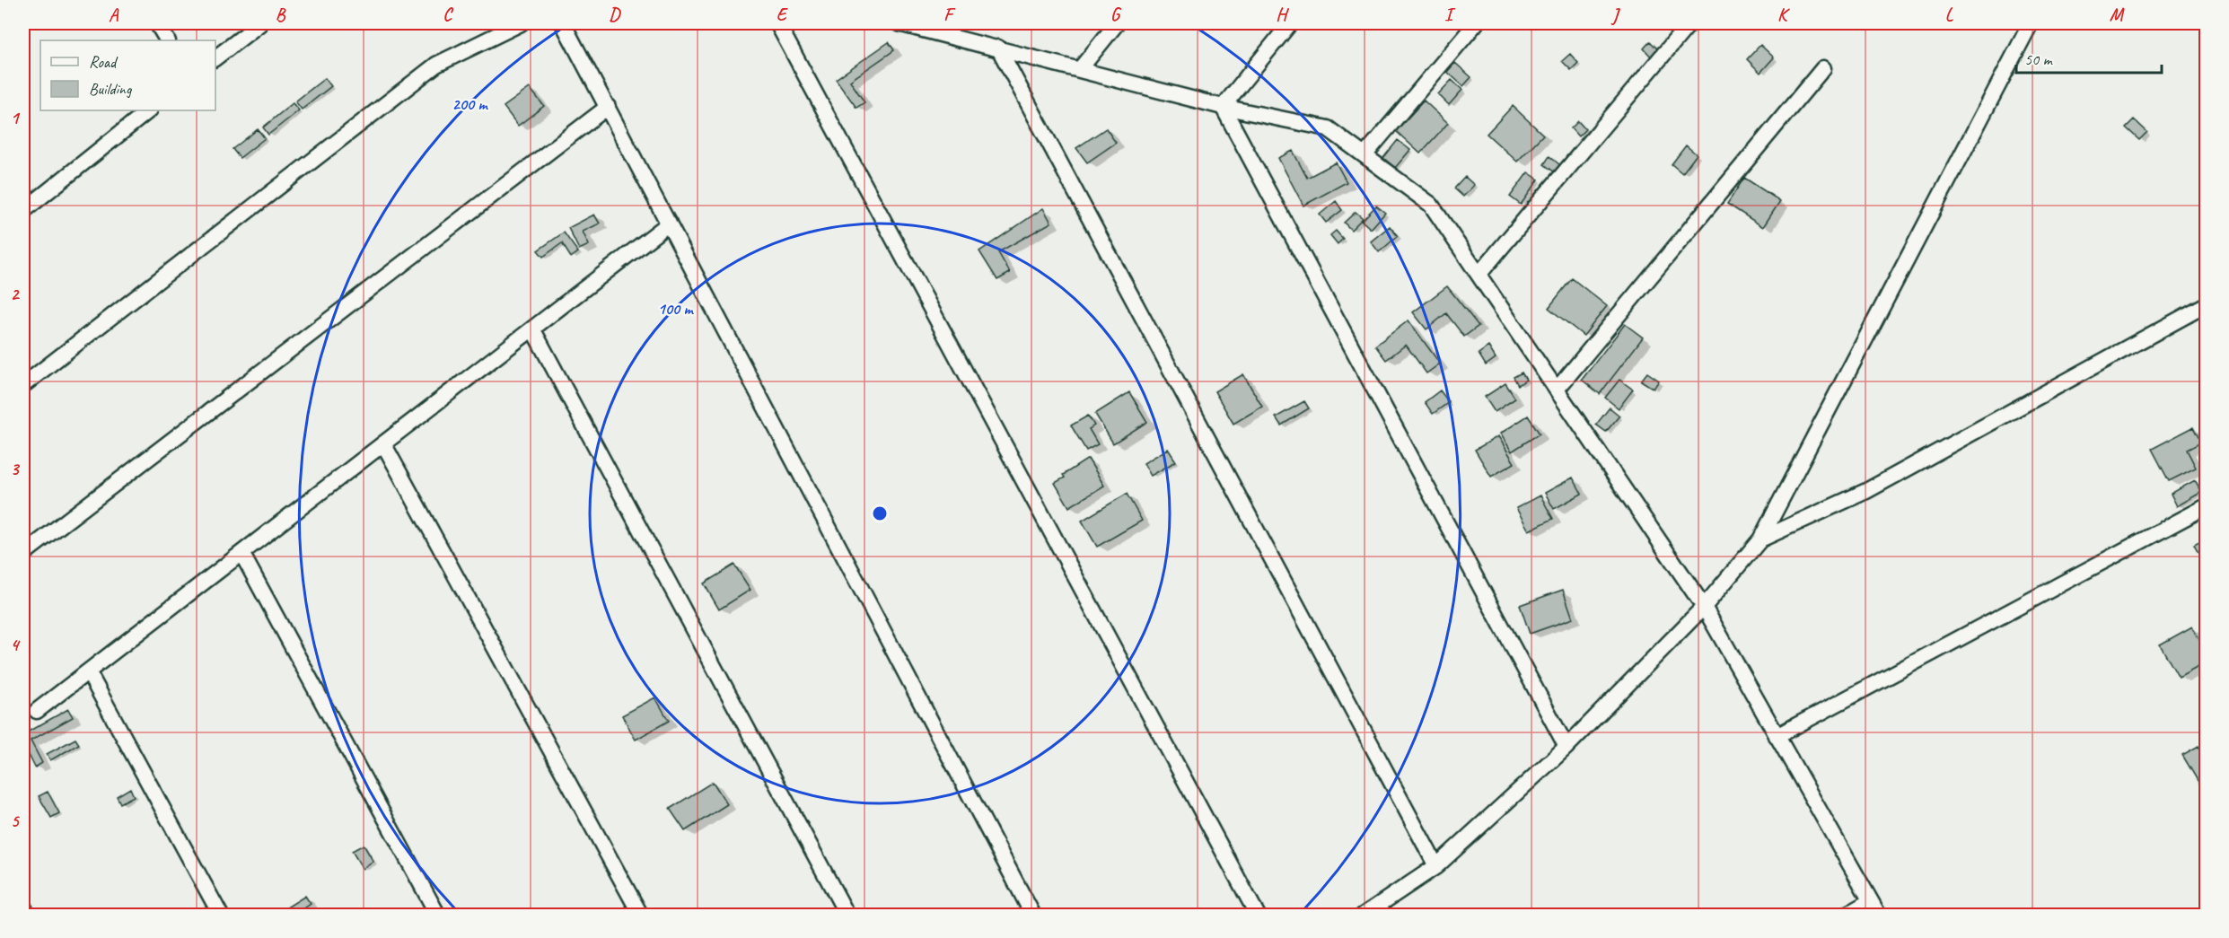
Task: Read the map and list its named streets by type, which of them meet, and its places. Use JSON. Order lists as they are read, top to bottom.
{
  "legend": ["Road", "Building"],
  "scale_bar": "50 m",
  "grid": {
    "columns": [
      "A",
      "B",
      "C",
      "D",
      "E",
      "F",
      "G",
      "H",
      "I",
      "J",
      "K",
      "L",
      "M"
    ],
    "rows": [
      "1",
      "2",
      "3",
      "4",
      "5"
    ]
  },
  "rings": ["200 m", "100 m"]
}
